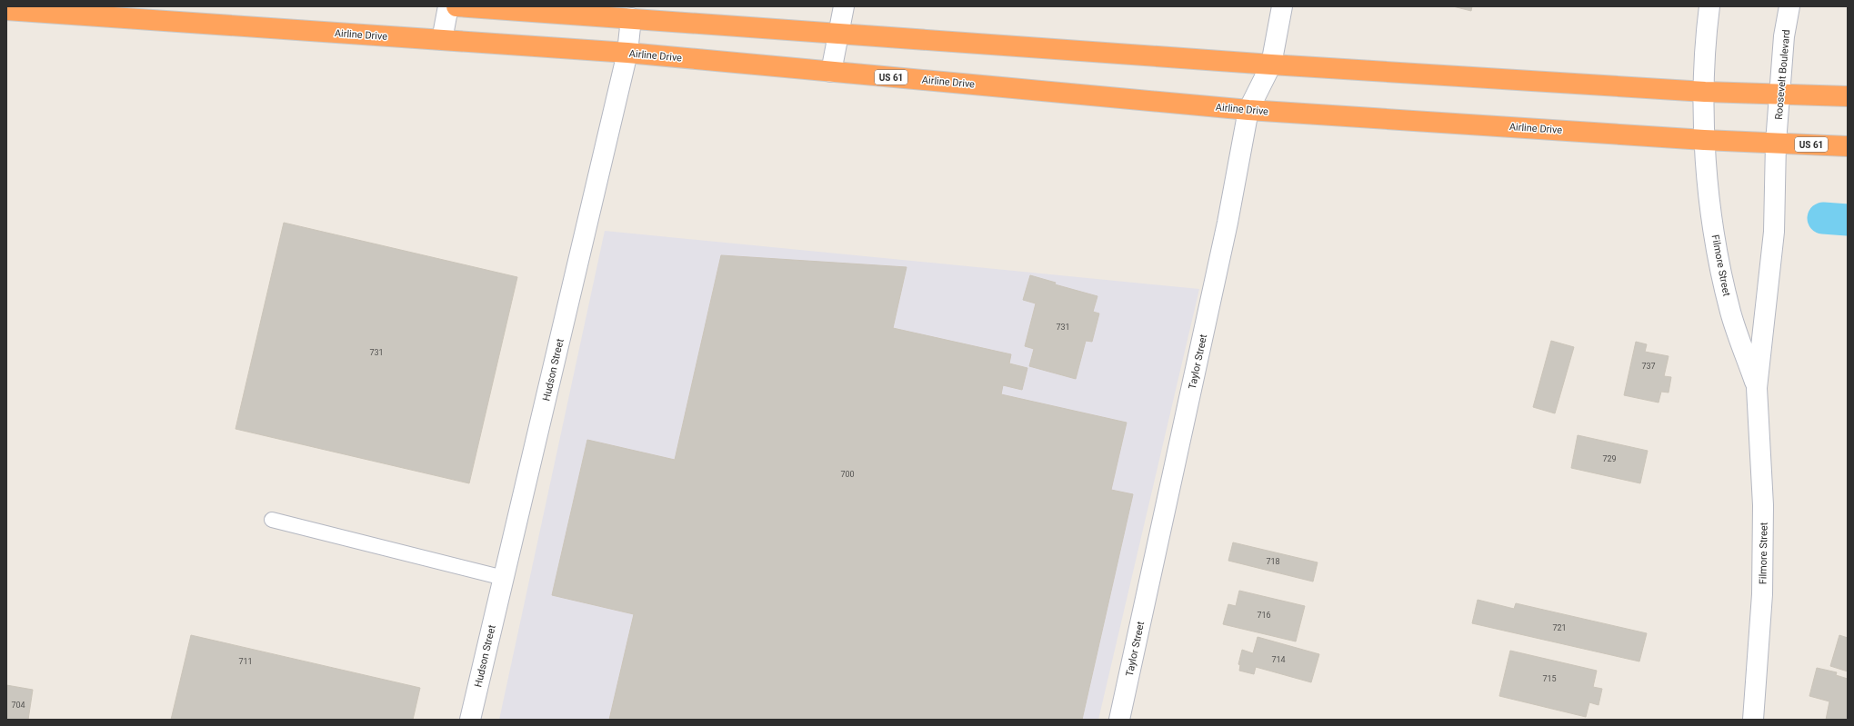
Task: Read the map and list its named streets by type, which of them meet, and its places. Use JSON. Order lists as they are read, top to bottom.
{
  "streets": {
    "highway": ["Airline Drive", "US 61"],
    "street": [
      "Roosevelt Boulevard",
      "Filmore Street",
      "Taylor Street",
      "Hudson Street"
    ]
  },
  "crossings": [
    ["Airline Drive", "Roosevelt Boulevard"],
    ["Airline Drive", "Filmore Street"],
    ["Airline Drive", "Taylor Street"],
    ["Airline Drive", "Hudson Street"],
    ["Roosevelt Boulevard", "Filmore Street"]
  ],
  "house_numbers": [
    "731",
    "731",
    "737",
    "729",
    "700",
    "718",
    "716",
    "721",
    "714",
    "711",
    "715",
    "704"
  ]
}
